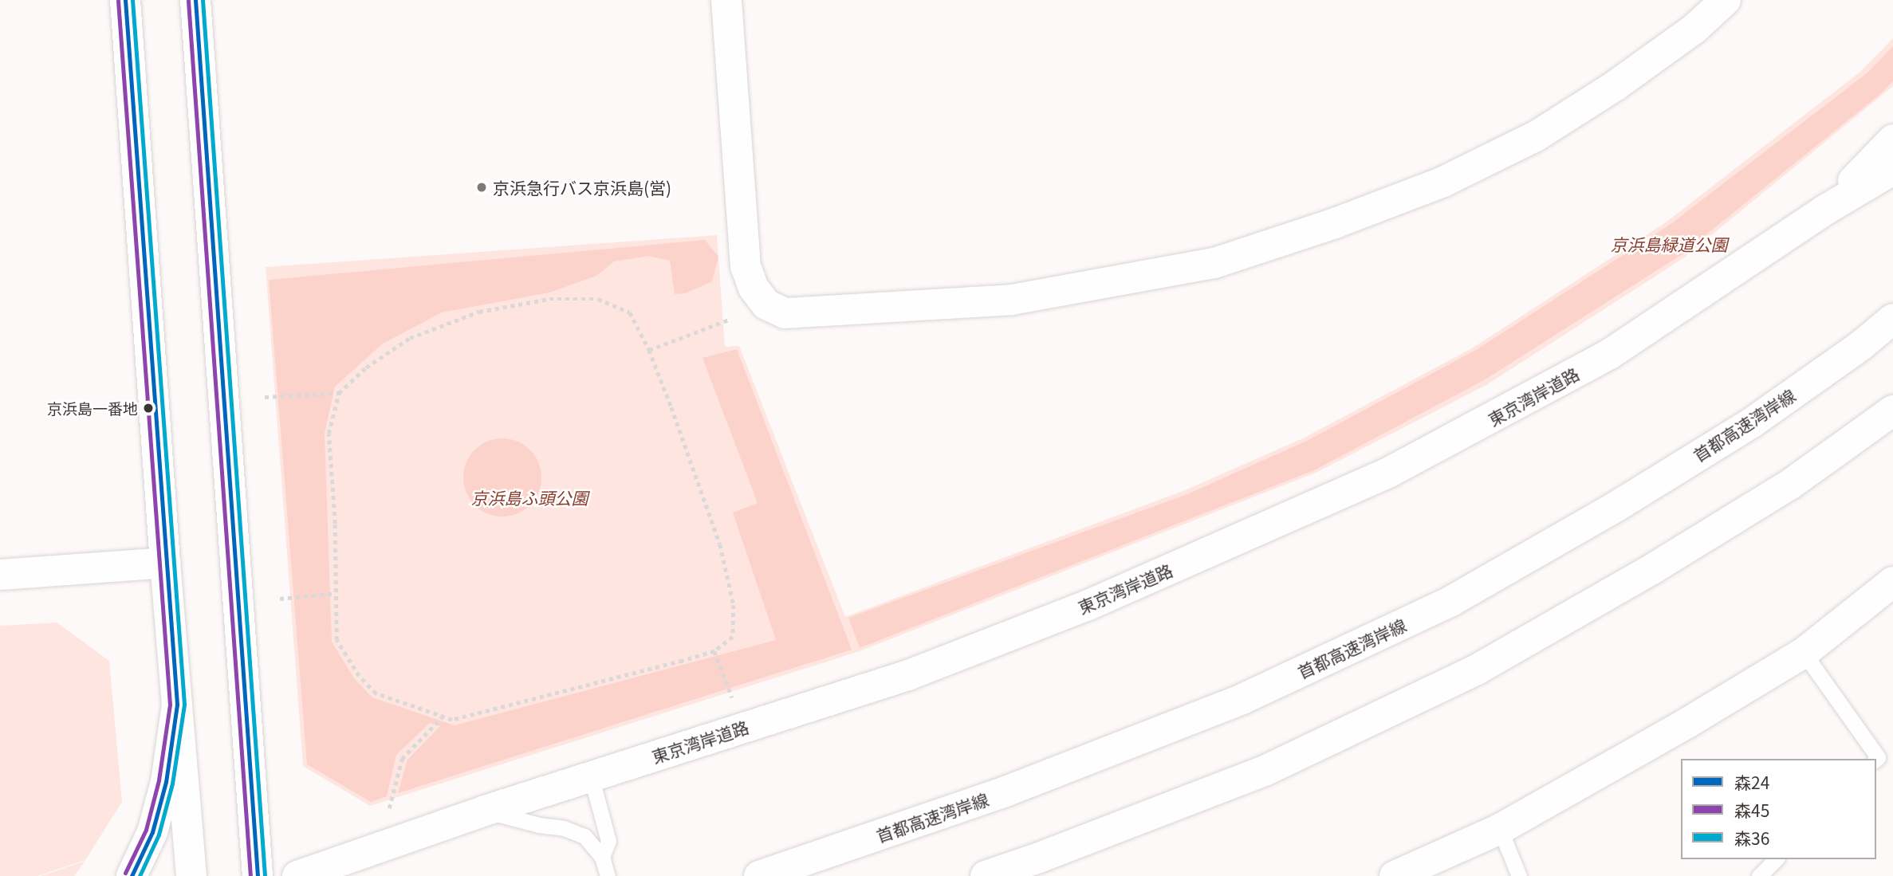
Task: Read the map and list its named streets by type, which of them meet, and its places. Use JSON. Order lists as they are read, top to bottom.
{
  "streets": {
    "main road": ["東京湾岸道路", "首都高速湾岸線"]
  },
  "parks": ["京浜島緑道公園", "京浜島ふ頭公園"],
  "places": ["京浜急行バス京浜島(営)", "京浜島一番地"],
  "lines": ["transit line 森24", "transit line 森36", "transit line 森45"],
  "legend": ["森24", "森45", "森36"]
}
